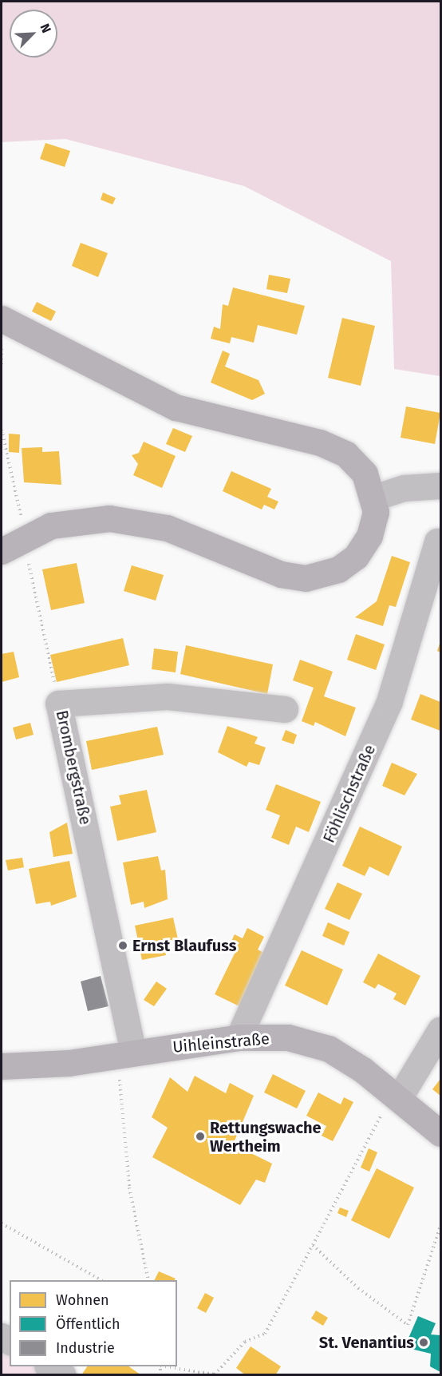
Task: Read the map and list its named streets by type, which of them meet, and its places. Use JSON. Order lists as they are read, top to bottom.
{
  "streets": {
    "main road": ["Uihleinstraße"],
    "street": ["Brombergstraße", "Föhlischstraße"]
  },
  "crossings": [
    ["Brombergstraße", "Uihleinstraße"],
    ["Föhlischstraße", "Uihleinstraße"]
  ],
  "places": ["Ernst Blaufuss", "Rettungswache Wertheim", "St. Venantius"],
  "legend": ["Wohnen", "Öffentlich", "Industrie"],
  "north": "top right"
}
